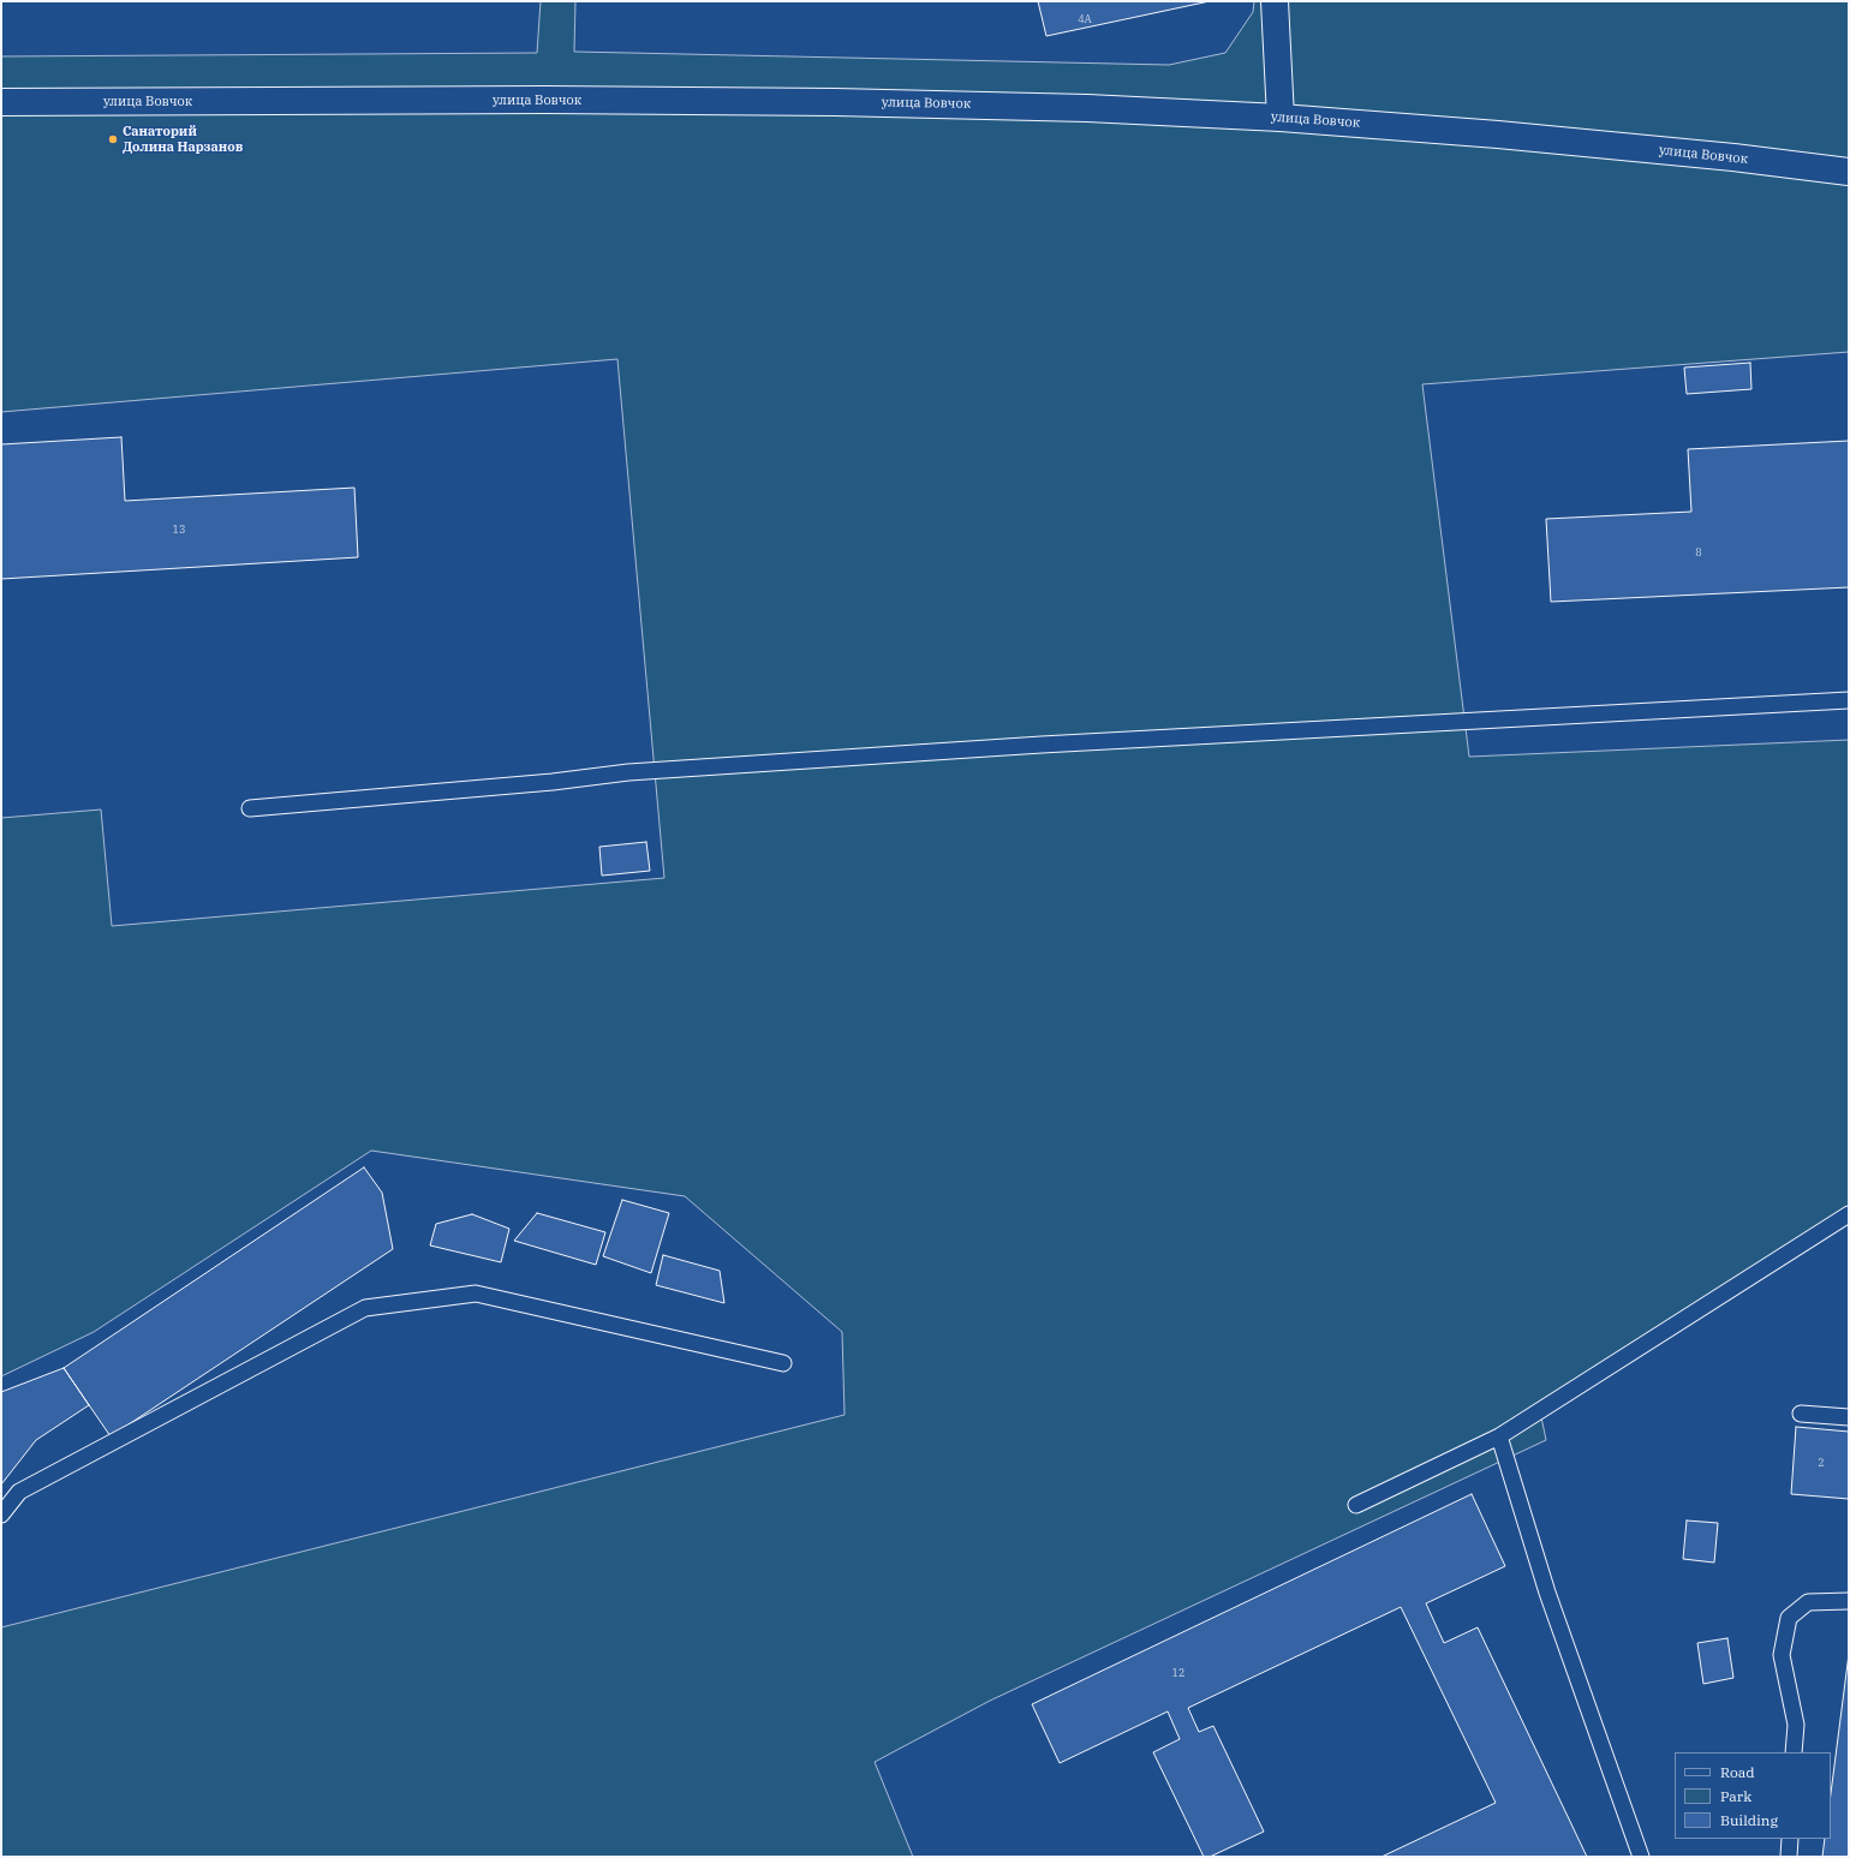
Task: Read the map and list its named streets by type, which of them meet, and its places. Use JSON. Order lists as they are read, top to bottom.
{
  "streets": {
    "street": ["улица Вовчок"]
  },
  "places": ["Санаторий Долина Нарзанов"],
  "house_numbers": [
    "4А",
    "13",
    "8",
    "2",
    "12"
  ],
  "legend": ["Road", "Park", "Building"]
}
